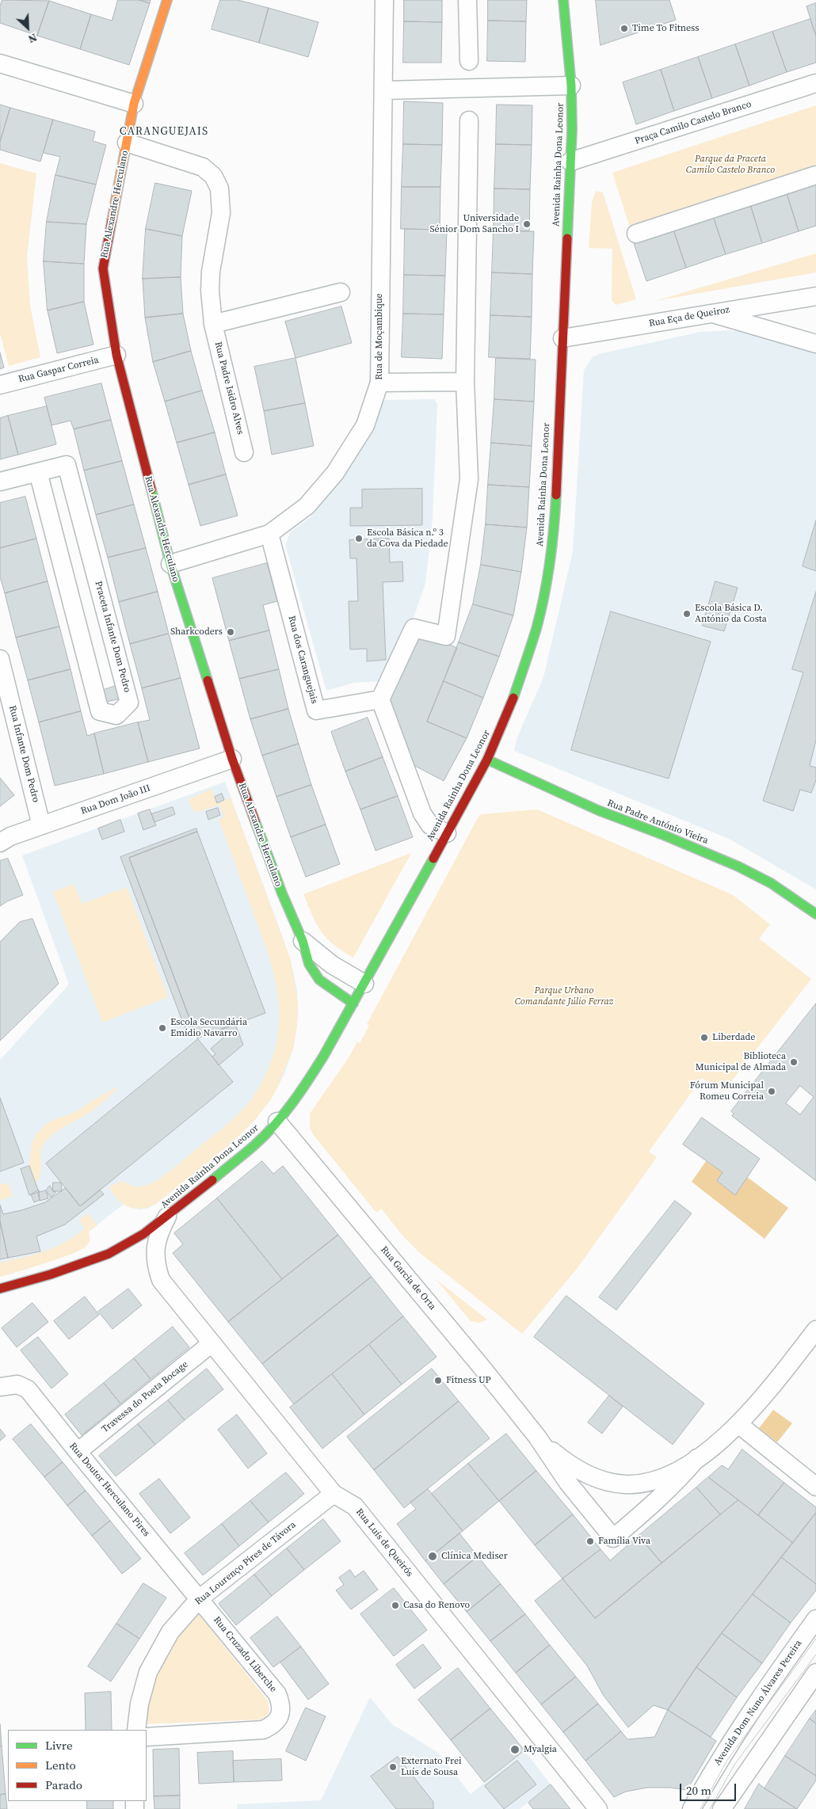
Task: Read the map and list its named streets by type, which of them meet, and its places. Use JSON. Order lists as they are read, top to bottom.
{
  "streets": {
    "main road": ["Avenida Rainha Dona Leonor", "Rua Alexandre Herculano", "Rua Padre António Vieira"],
    "street": [
      "Praça Camilo Castelo Branco",
      "Rua Eça de Queiroz",
      "Rua de Moçambique",
      "Rua Gaspar Correia",
      "Rua Padre Isidro Alves",
      "Praceta Infante Dom Pedro",
      "Rua dos Caranguejais",
      "Rua Infante Dom Pedro",
      "Rua Dom João III",
      "Rua Garcia de Orta",
      "Travessa do Poeta Bocage",
      "Rua Doutor Herculano Pires",
      "Rua Luís de Queirós",
      "Rua Lourenço Pires de Távora",
      "Rua Cruzado Liberche",
      "Avenida Dom Nuno Álvares Pereira"
    ]
  },
  "crossings": [
    ["Praça Camilo Castelo Branco", "Avenida Rainha Dona Leonor"],
    ["Avenida Rainha Dona Leonor", "Rua Alexandre Herculano"],
    ["Avenida Rainha Dona Leonor", "Rua Eça de Queiroz"],
    ["Avenida Rainha Dona Leonor", "Rua Padre António Vieira"],
    ["Avenida Rainha Dona Leonor", "Rua Garcia de Orta"],
    ["Avenida Rainha Dona Leonor", "Rua Luís de Queirós"],
    ["Rua Alexandre Herculano", "Rua de Moçambique"],
    ["Rua Alexandre Herculano", "Rua Gaspar Correia"],
    ["Rua Alexandre Herculano", "Rua Padre Isidro Alves"],
    ["Rua Alexandre Herculano", "Rua Dom João III"],
    ["Rua de Moçambique", "Rua dos Caranguejais"],
    ["Rua Infante Dom Pedro", "Rua Dom João III"],
    ["Travessa do Poeta Bocage", "Rua Doutor Herculano Pires"],
    ["Travessa do Poeta Bocage", "Rua Luís de Queirós"],
    ["Rua Doutor Herculano Pires", "Rua Lourenço Pires de Távora"],
    ["Rua Doutor Herculano Pires", "Rua Cruzado Liberche"],
    ["Rua Luís de Queirós", "Rua Lourenço Pires de Távora"],
    ["Rua Lourenço Pires de Távora", "Rua Cruzado Liberche"]
  ],
  "districts": ["CARANGUEJAIS"],
  "parks": ["Parque da Praceta Camilo Castelo Branco", "Parque Urbano Comandante Júlio Ferraz"],
  "places": [
    "Time To Fitness",
    "Universidade Sénior Dom Sancho I",
    "Escola Básica n.º 3 da Cova da Piedade",
    "Escola Básica D. António da Costa",
    "Sharkcoders",
    "Escola Secundária Emídio Navarro",
    "Liberdade",
    "Biblioteca Municipal de Almada",
    "Fórum Municipal Romeu Correia",
    "Fitness UP",
    "Família Viva",
    "Clínica Mediser",
    "Casa do Renovo",
    "Myalgia",
    "Externato Frei Luís de Sousa"
  ],
  "legend": ["Livre", "Lento", "Parado"],
  "scale_bar": "20 m",
  "north": "bottom right"
}
